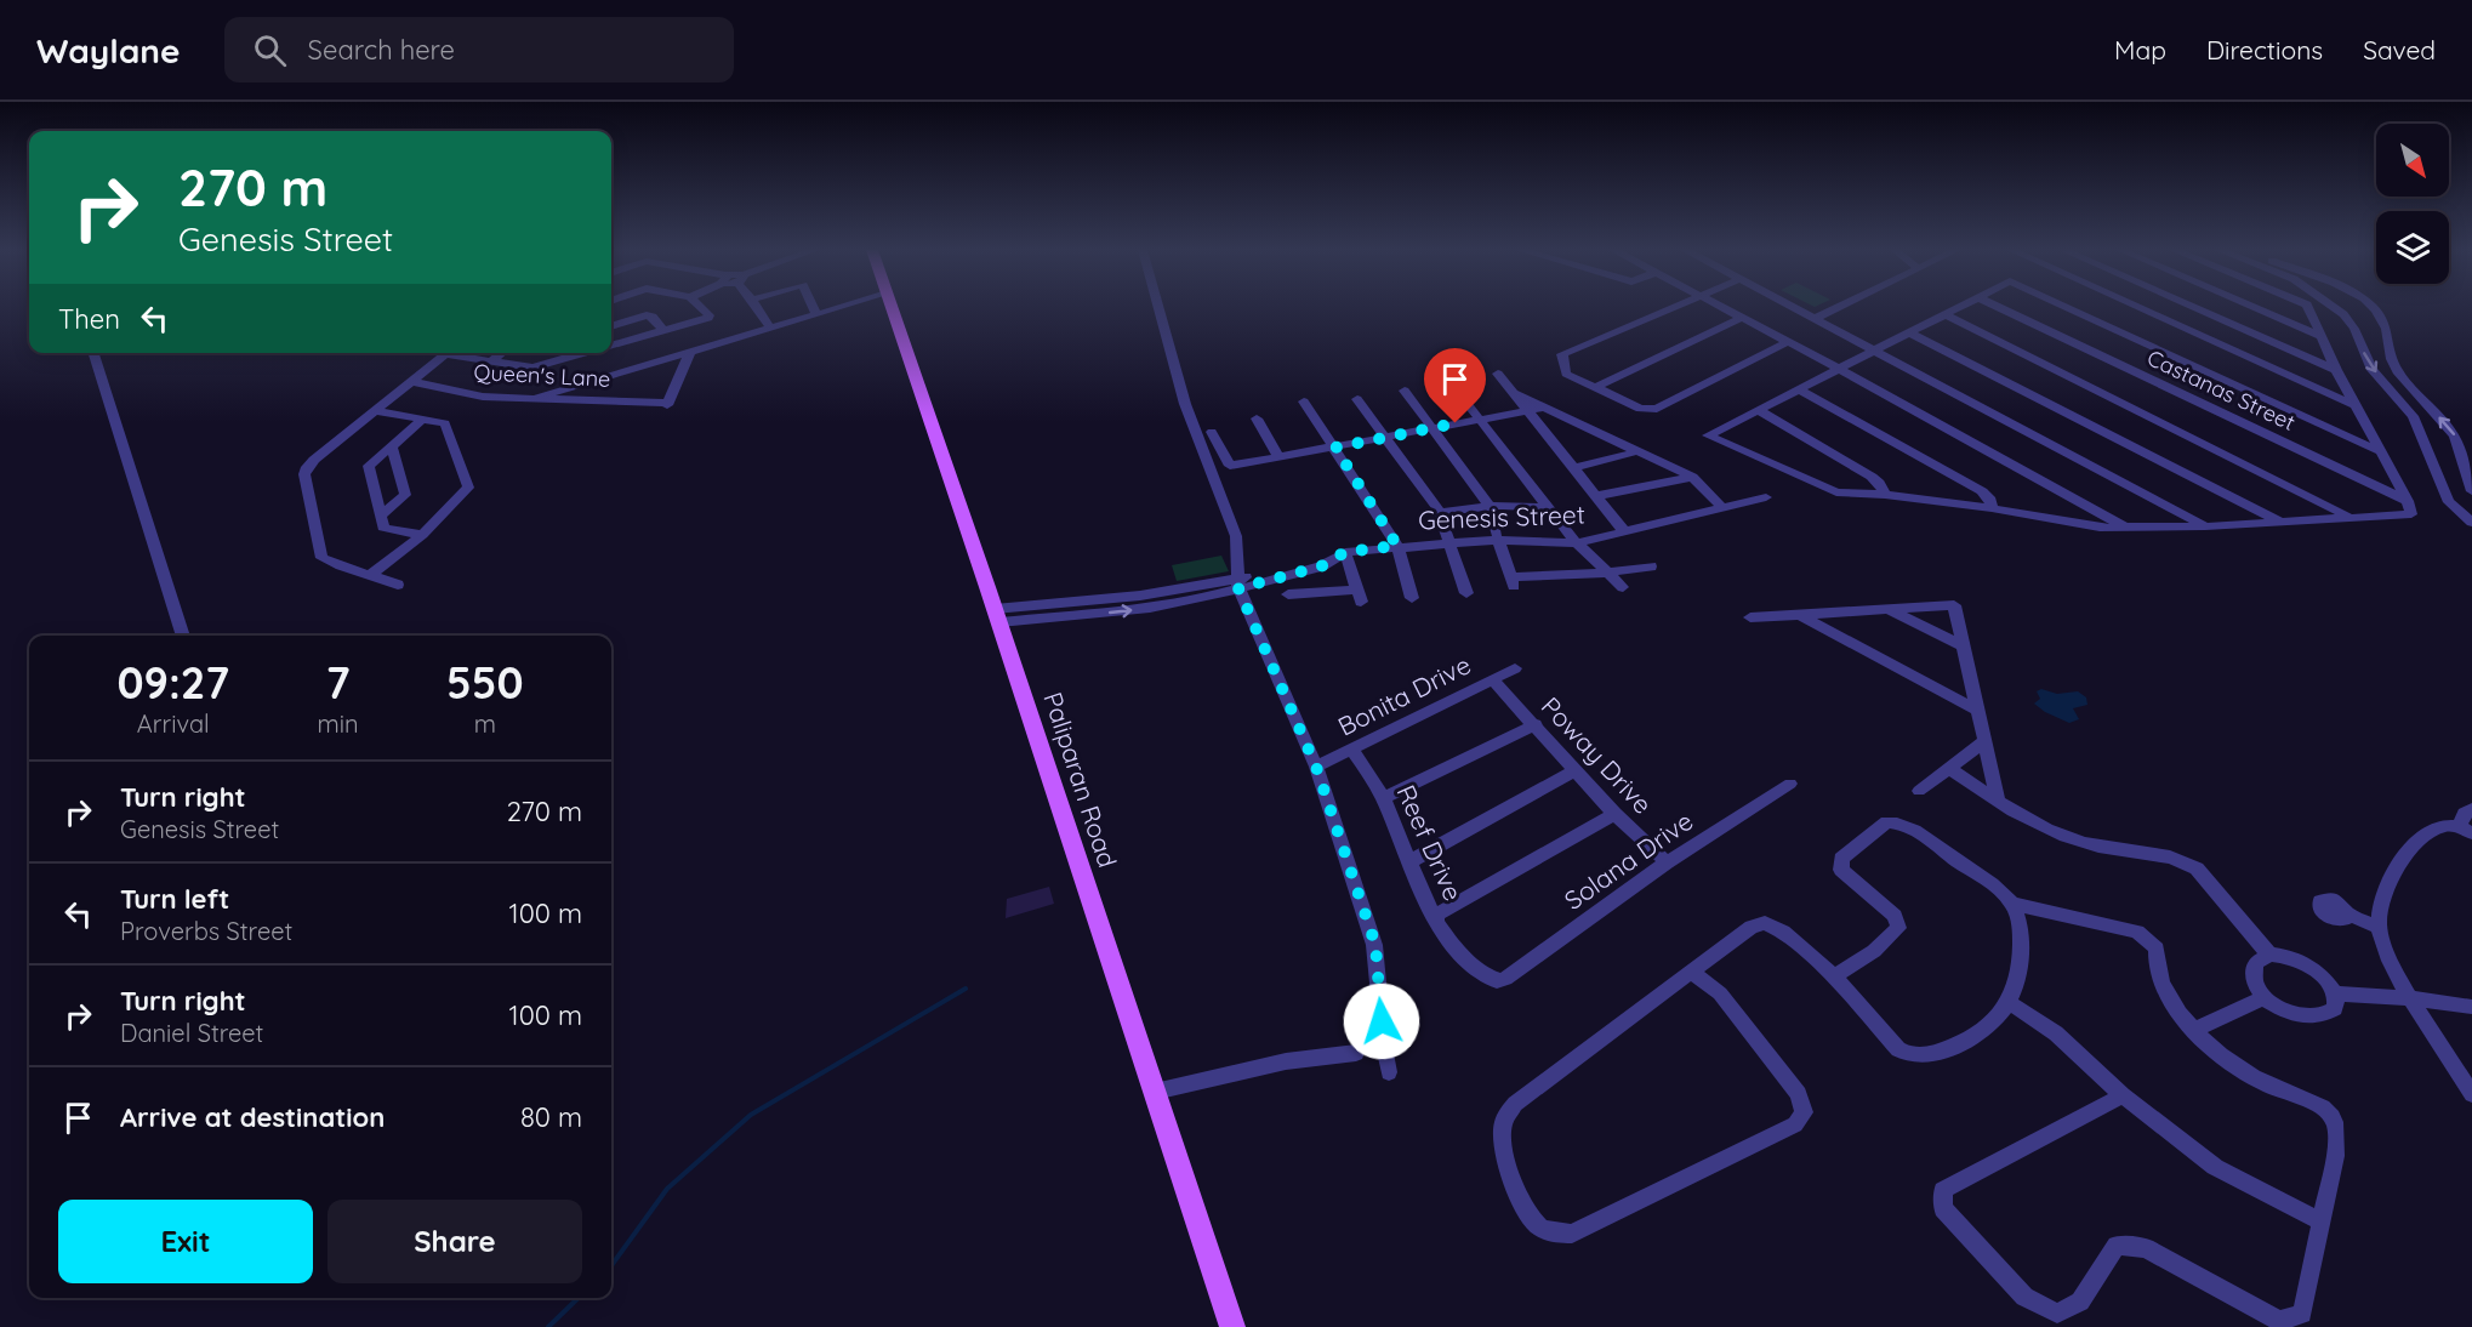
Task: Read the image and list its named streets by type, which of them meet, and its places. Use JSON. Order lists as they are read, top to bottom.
{
  "streets": {
    "main road": ["Paliparan Road"],
    "street": [
      "Queen's Lane",
      "Castanas Street",
      "Genesis Street",
      "Bonita Drive",
      "Poway Drive",
      "Reef Drive",
      "Solana Drive"
    ]
  },
  "crossings": [
    ["Genesis Street", "Paliparan Road"],
    ["Bonita Drive", "Poway Drive"],
    ["Bonita Drive", "Reef Drive"],
    ["Poway Drive", "Solana Drive"],
    ["Reef Drive", "Solana Drive"]
  ],
  "north": "bottom right",
  "page": {
    "header": "Waylane",
    "search": "Search here",
    "nav": ["Map", "Directions", "Saved"],
    "turn": ["270 m", "Genesis Street"],
    "then": "Then",
    "eta": [
      "09:27",
      "Arrival",
      "7",
      "min",
      "550",
      "m"
    ],
    "list": [
      {
        "name": "Turn right",
        "note": "Genesis Street",
        "value": "270 m"
      },
      {
        "name": "Turn left",
        "note": "Proverbs Street",
        "value": "100 m"
      },
      {
        "name": "Turn right",
        "note": "Daniel Street",
        "value": "100 m"
      },
      {
        "name": "Arrive at destination",
        "value": "80 m"
      }
    ],
    "buttons": ["Exit", "Share"]
  }
}
